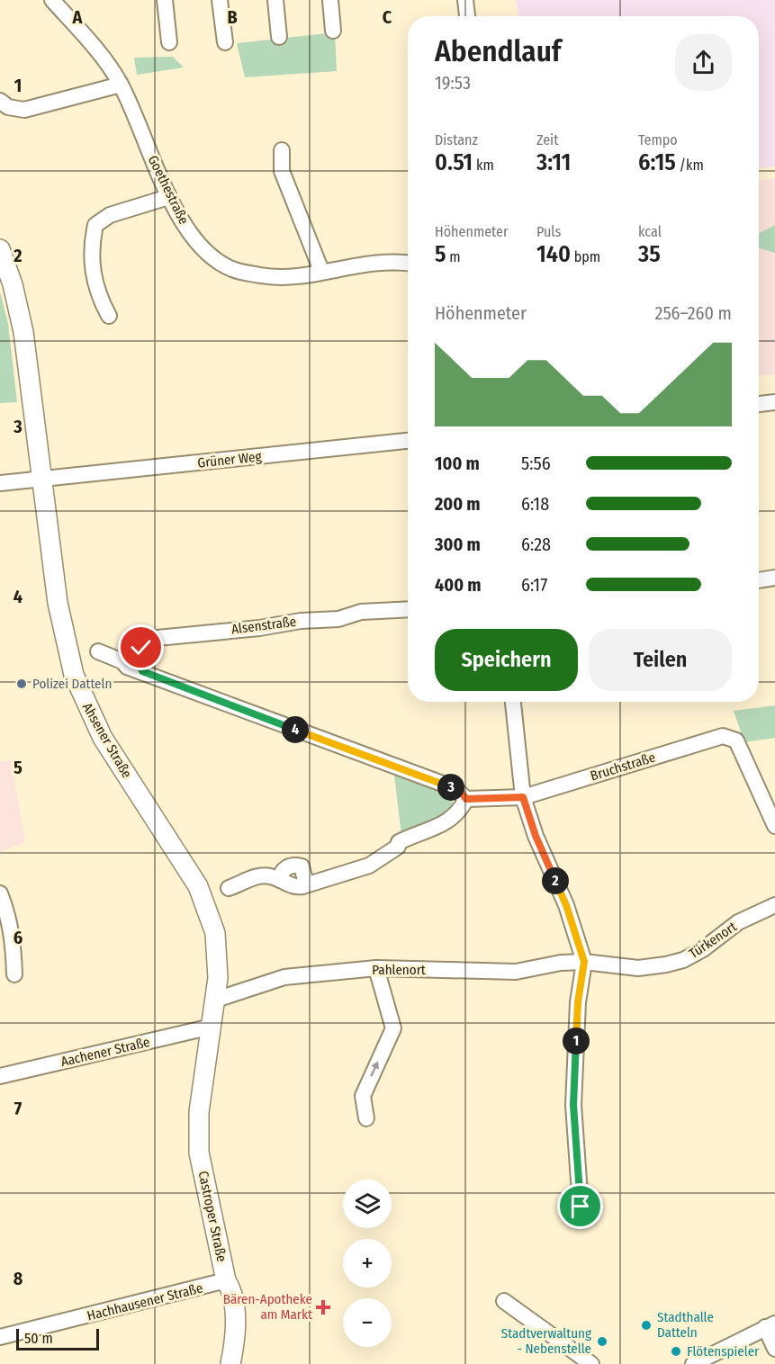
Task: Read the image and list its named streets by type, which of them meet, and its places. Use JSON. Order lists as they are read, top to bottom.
{
  "streets": {
    "main road": ["Ahsener Straße", "Castroper Straße"],
    "street": [
      "Goethestraße",
      "Grüner Weg",
      "Alsenstraße",
      "Bruchstraße",
      "Türkenort",
      "Pahlenort",
      "Aachener Straße",
      "Hachhausener Straße"
    ]
  },
  "crossings": [
    ["Grüner Weg", "Ahsener Straße"],
    ["Ahsener Straße", "Pahlenort"],
    ["Ahsener Straße", "Aachener Straße"],
    ["Ahsener Straße", "Castroper Straße"],
    ["Türkenort", "Pahlenort"],
    ["Castroper Straße", "Hachhausener Straße"]
  ],
  "places": {
    "other": [
      "Polizei Datteln",
      "Stadthalle Datteln",
      "Stadtverwaltung - Nebenstelle",
      "Flötenspieler"
    ],
    "health": ["Bären-Apotheke am Markt"]
  },
  "scale_bar": "50 m",
  "page": {
    "heading": ["Abendlauf", "19:53"],
    "stats": [
      ["Distanz", "0.51 km"],
      ["Zeit", "3:11"],
      ["Tempo", "6:15 /km"],
      ["Höhenmeter", "5 m"],
      ["Puls", "140 bpm"],
      ["kcal", "35"]
    ],
    "chart": ["Höhenmeter", "256–260 m"],
    "list": [
      {
        "name": "100 m",
        "note": "5:56"
      },
      {
        "name": "200 m",
        "note": "6:18"
      },
      {
        "name": "300 m",
        "note": "6:28"
      },
      {
        "name": "400 m",
        "note": "6:17"
      }
    ],
    "buttons": ["Speichern", "Teilen"],
    "pins": [
      "4",
      "3",
      "2",
      "1"
    ],
    "map_buttons": ["+", "−"],
    "scale": "50 m"
  },
  "grid": {
    "columns": ["A", "B", "C"],
    "rows": [
      "1",
      "2",
      "3",
      "4",
      "5",
      "6",
      "7",
      "8"
    ]
  }
}
